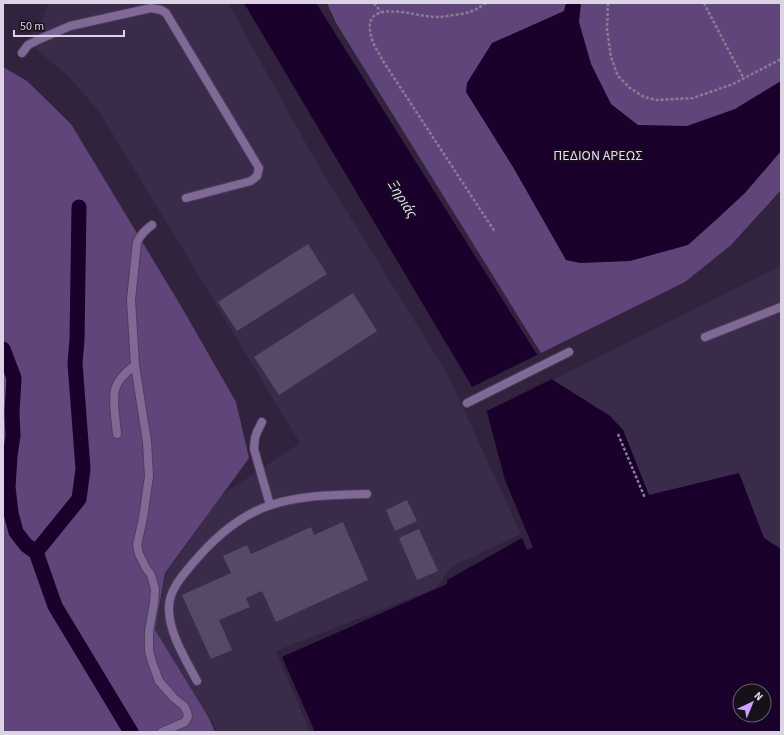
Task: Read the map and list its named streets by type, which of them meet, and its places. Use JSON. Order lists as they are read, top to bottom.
{
  "water": ["Ξηριάς"],
  "parks": ["ΠΕΔΙΟΝ ΑΡΕΩΣ"],
  "scale_bar": "50 m",
  "north": "top right"
}
